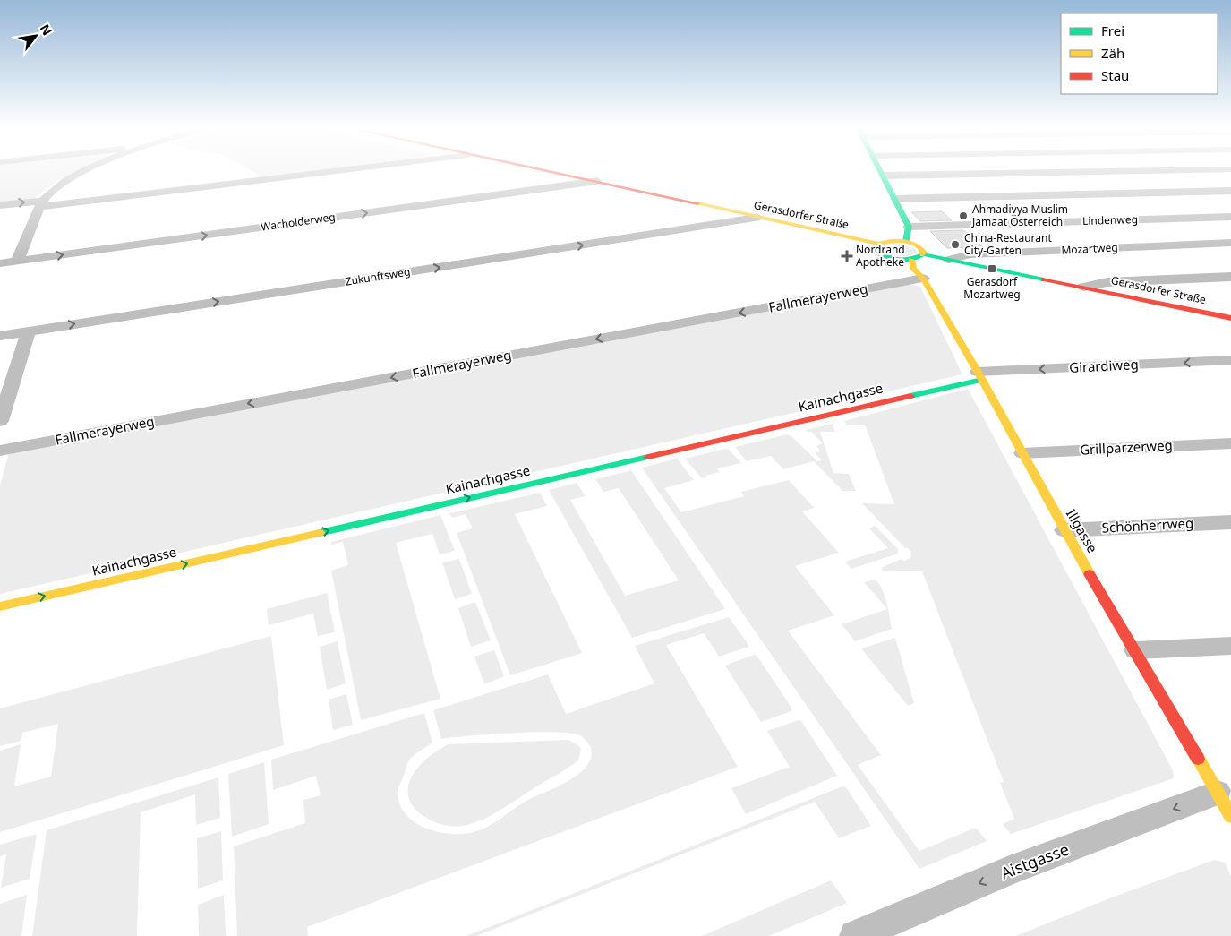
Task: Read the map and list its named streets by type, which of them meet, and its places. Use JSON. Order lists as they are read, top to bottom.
{
  "streets": {
    "street": [
      "Gerasdorfer Straße",
      "Lindenweg",
      "Wacholderweg",
      "Mozartweg",
      "Zukunftsweg",
      "Fallmerayerweg",
      "Girardiweg",
      "Kainachgasse",
      "Grillparzerweg",
      "Schönherrweg",
      "Illgasse",
      "Aistgasse"
    ]
  },
  "crossings": [
    ["Gerasdorfer Straße", "Wacholderweg"],
    ["Gerasdorfer Straße", "Mozartweg"],
    ["Gerasdorfer Straße", "Zukunftsweg"],
    ["Fallmerayerweg", "Illgasse"],
    ["Girardiweg", "Kainachgasse"],
    ["Girardiweg", "Illgasse"],
    ["Kainachgasse", "Illgasse"],
    ["Grillparzerweg", "Illgasse"],
    ["Schönherrweg", "Illgasse"],
    ["Illgasse", "Aistgasse"]
  ],
  "one_way": ["Fallmerayerweg", "Kainachgasse", "Aistgasse"],
  "places": {
    "other": ["Ahmadiyya Muslim Jamaat Österreich", "China-Restaurant City-Garten"],
    "health": ["Nordrand Apotheke"],
    "transit": ["Gerasdorf Mozartweg"]
  },
  "legend": ["Frei", "Zäh", "Stau"],
  "north": "top right"
}
